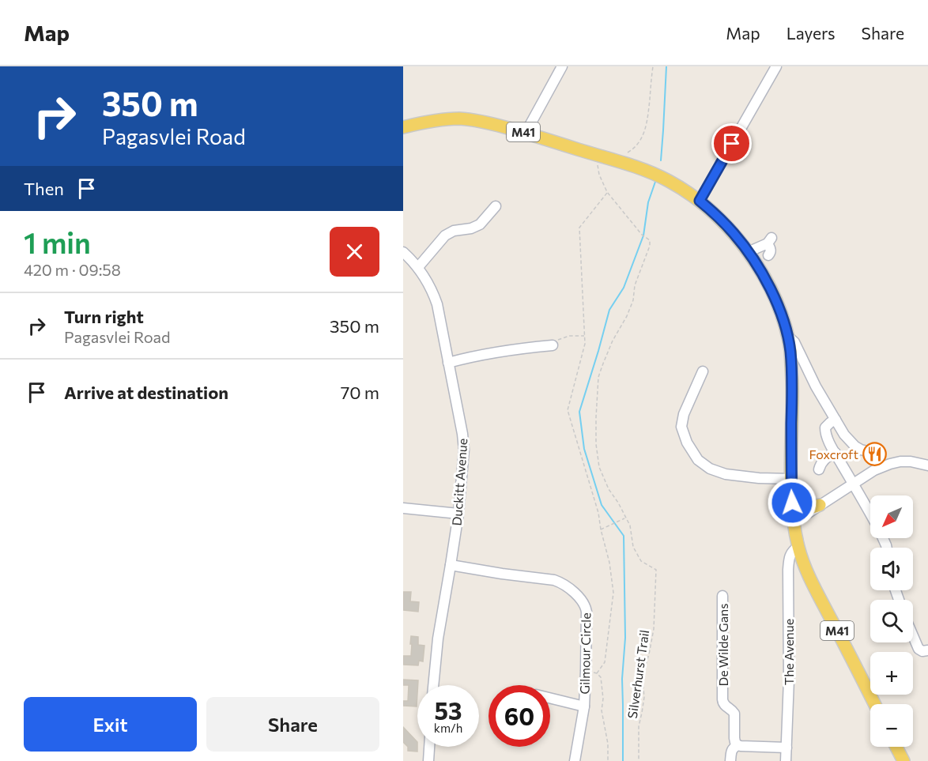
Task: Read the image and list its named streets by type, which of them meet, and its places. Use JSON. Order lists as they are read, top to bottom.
{
  "streets": {
    "main road": ["M41"],
    "street": [
      "Duckitt Avenue",
      "De Wilde Gans",
      "The Avenue",
      "Gilmour Circle"
    ],
    "path": ["Silverhurst Trail"]
  },
  "crossings": [
    ["M41", "The Avenue"],
    ["Duckitt Avenue", "Gilmour Circle"]
  ],
  "places": {
    "restaurant": ["Foxcroft"]
  },
  "north": "bottom left",
  "page": {
    "header": "Map",
    "nav": ["Map", "Layers", "Share"],
    "turn": ["350 m", "Pagasvlei Road"],
    "then": "Then",
    "heading": ["1 min", "420 m · 09:58"],
    "list": [
      {
        "name": "Turn right",
        "note": "Pagasvlei Road",
        "value": "350 m"
      },
      {
        "name": "Arrive at destination",
        "value": "70 m"
      }
    ],
    "map_buttons": ["+", "−"],
    "speed": "53 km/h",
    "limit": "60",
    "buttons": ["Exit", "Share"]
  }
}
